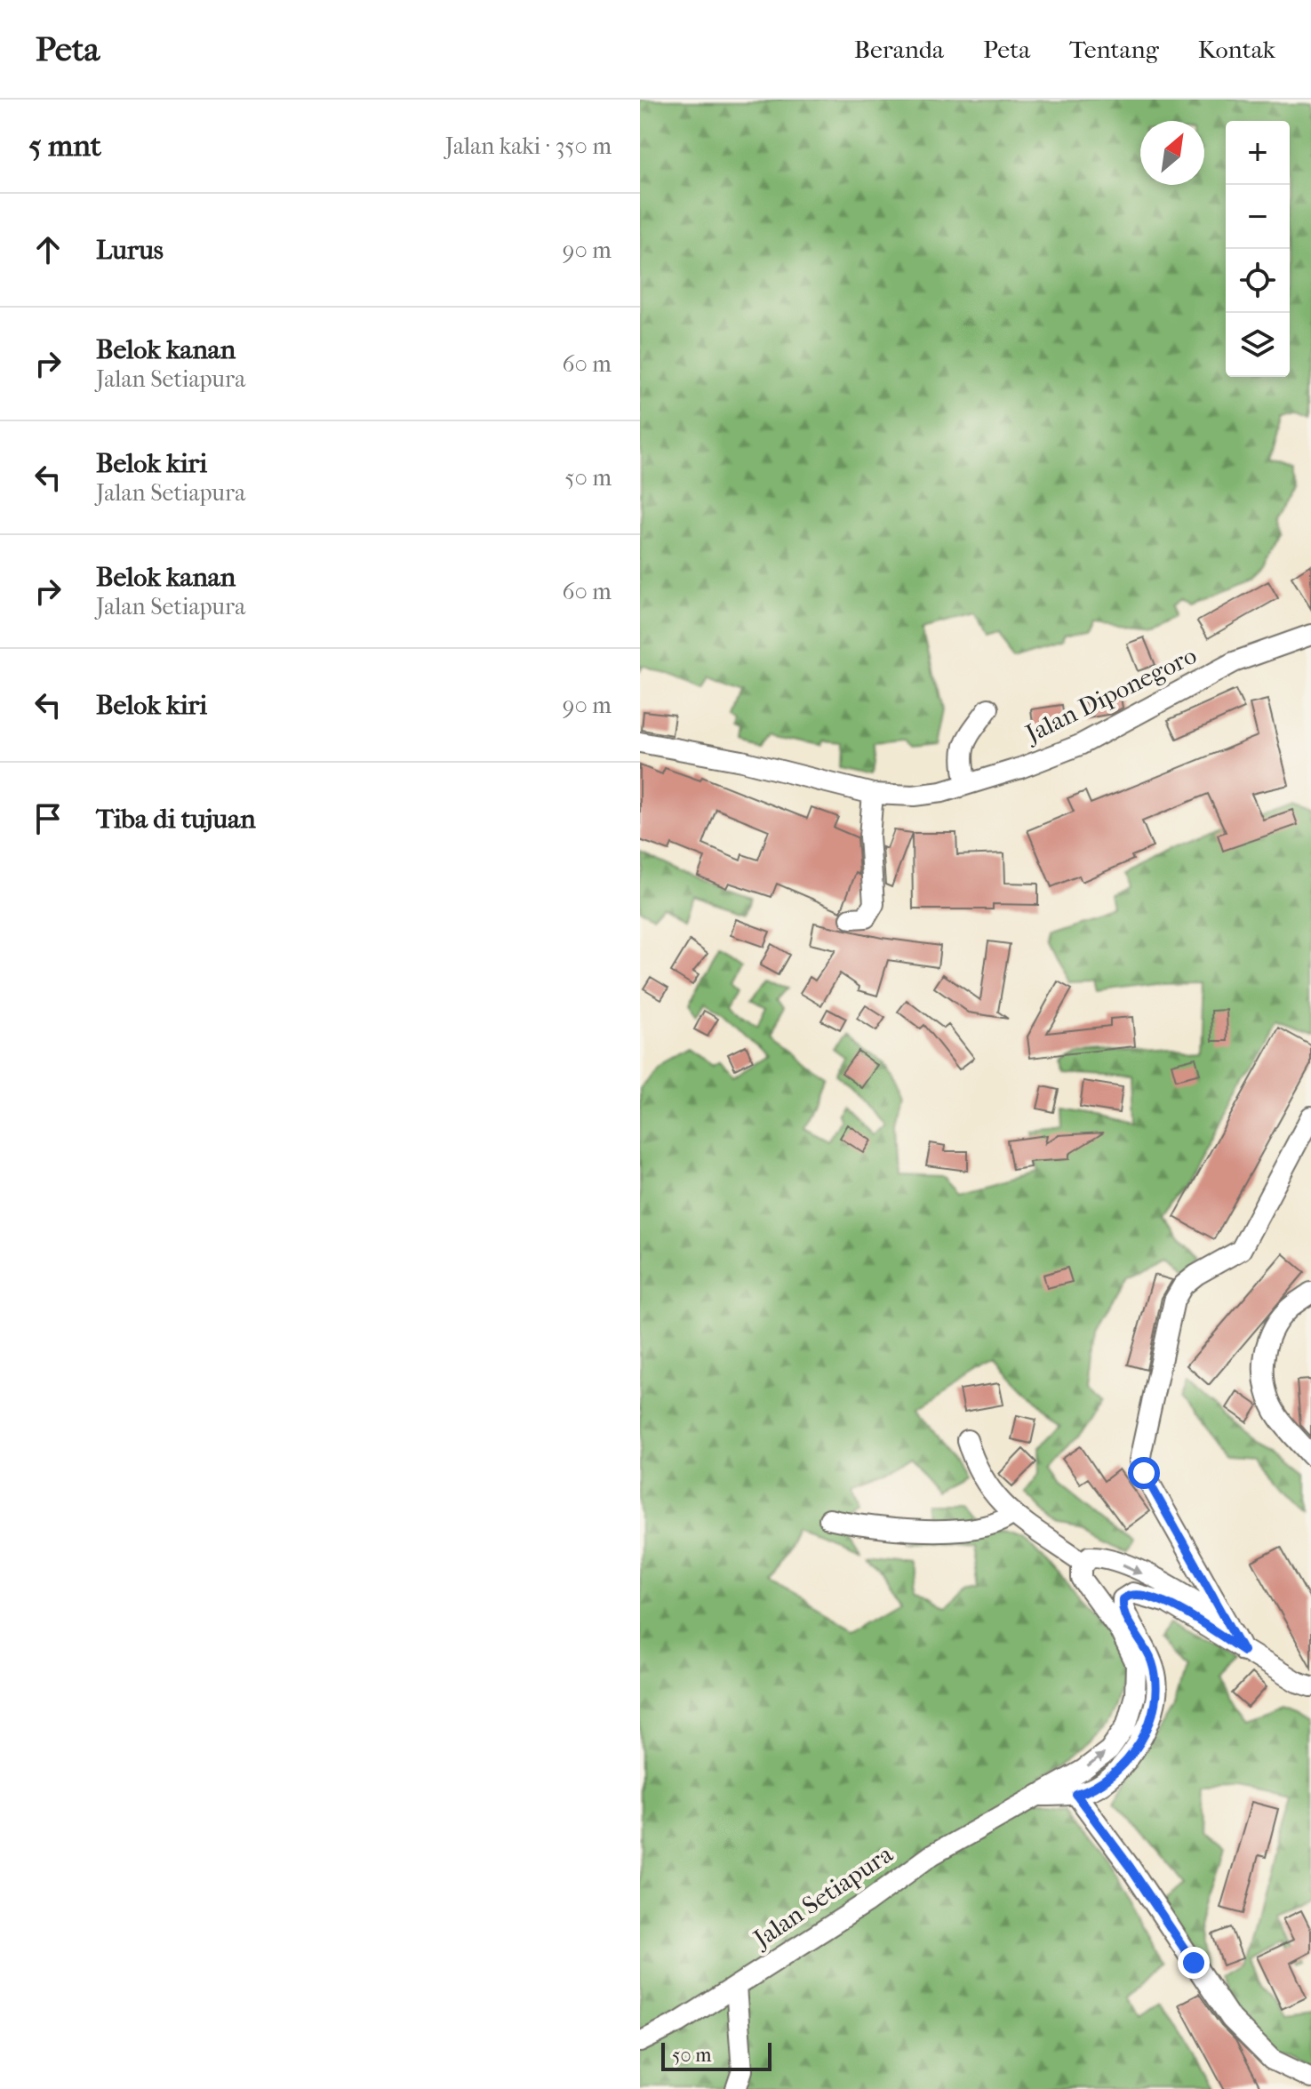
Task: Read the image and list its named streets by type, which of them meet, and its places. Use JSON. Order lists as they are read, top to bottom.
{
  "streets": {
    "street": ["Jalan Diponegoro", "Jalan Setiapura"]
  },
  "scale_bar": "50 m",
  "north": "top right",
  "page": {
    "header": "Peta",
    "nav": [
      "Beranda",
      "Peta",
      "Tentang",
      "Kontak"
    ],
    "heading": ["5 mnt", "Jalan kaki · 350 m"],
    "map_buttons": ["+", "−"],
    "list": [
      ["Lurus", "90 m"],
      ["Belok kanan", "Jalan Setiapura", "60 m"],
      ["Belok kiri", "Jalan Setiapura", "50 m"],
      ["Belok kanan", "Jalan Setiapura", "60 m"],
      ["Belok kiri", "90 m"],
      "Tiba di tujuan"
    ],
    "scale": "50 m"
  }
}
